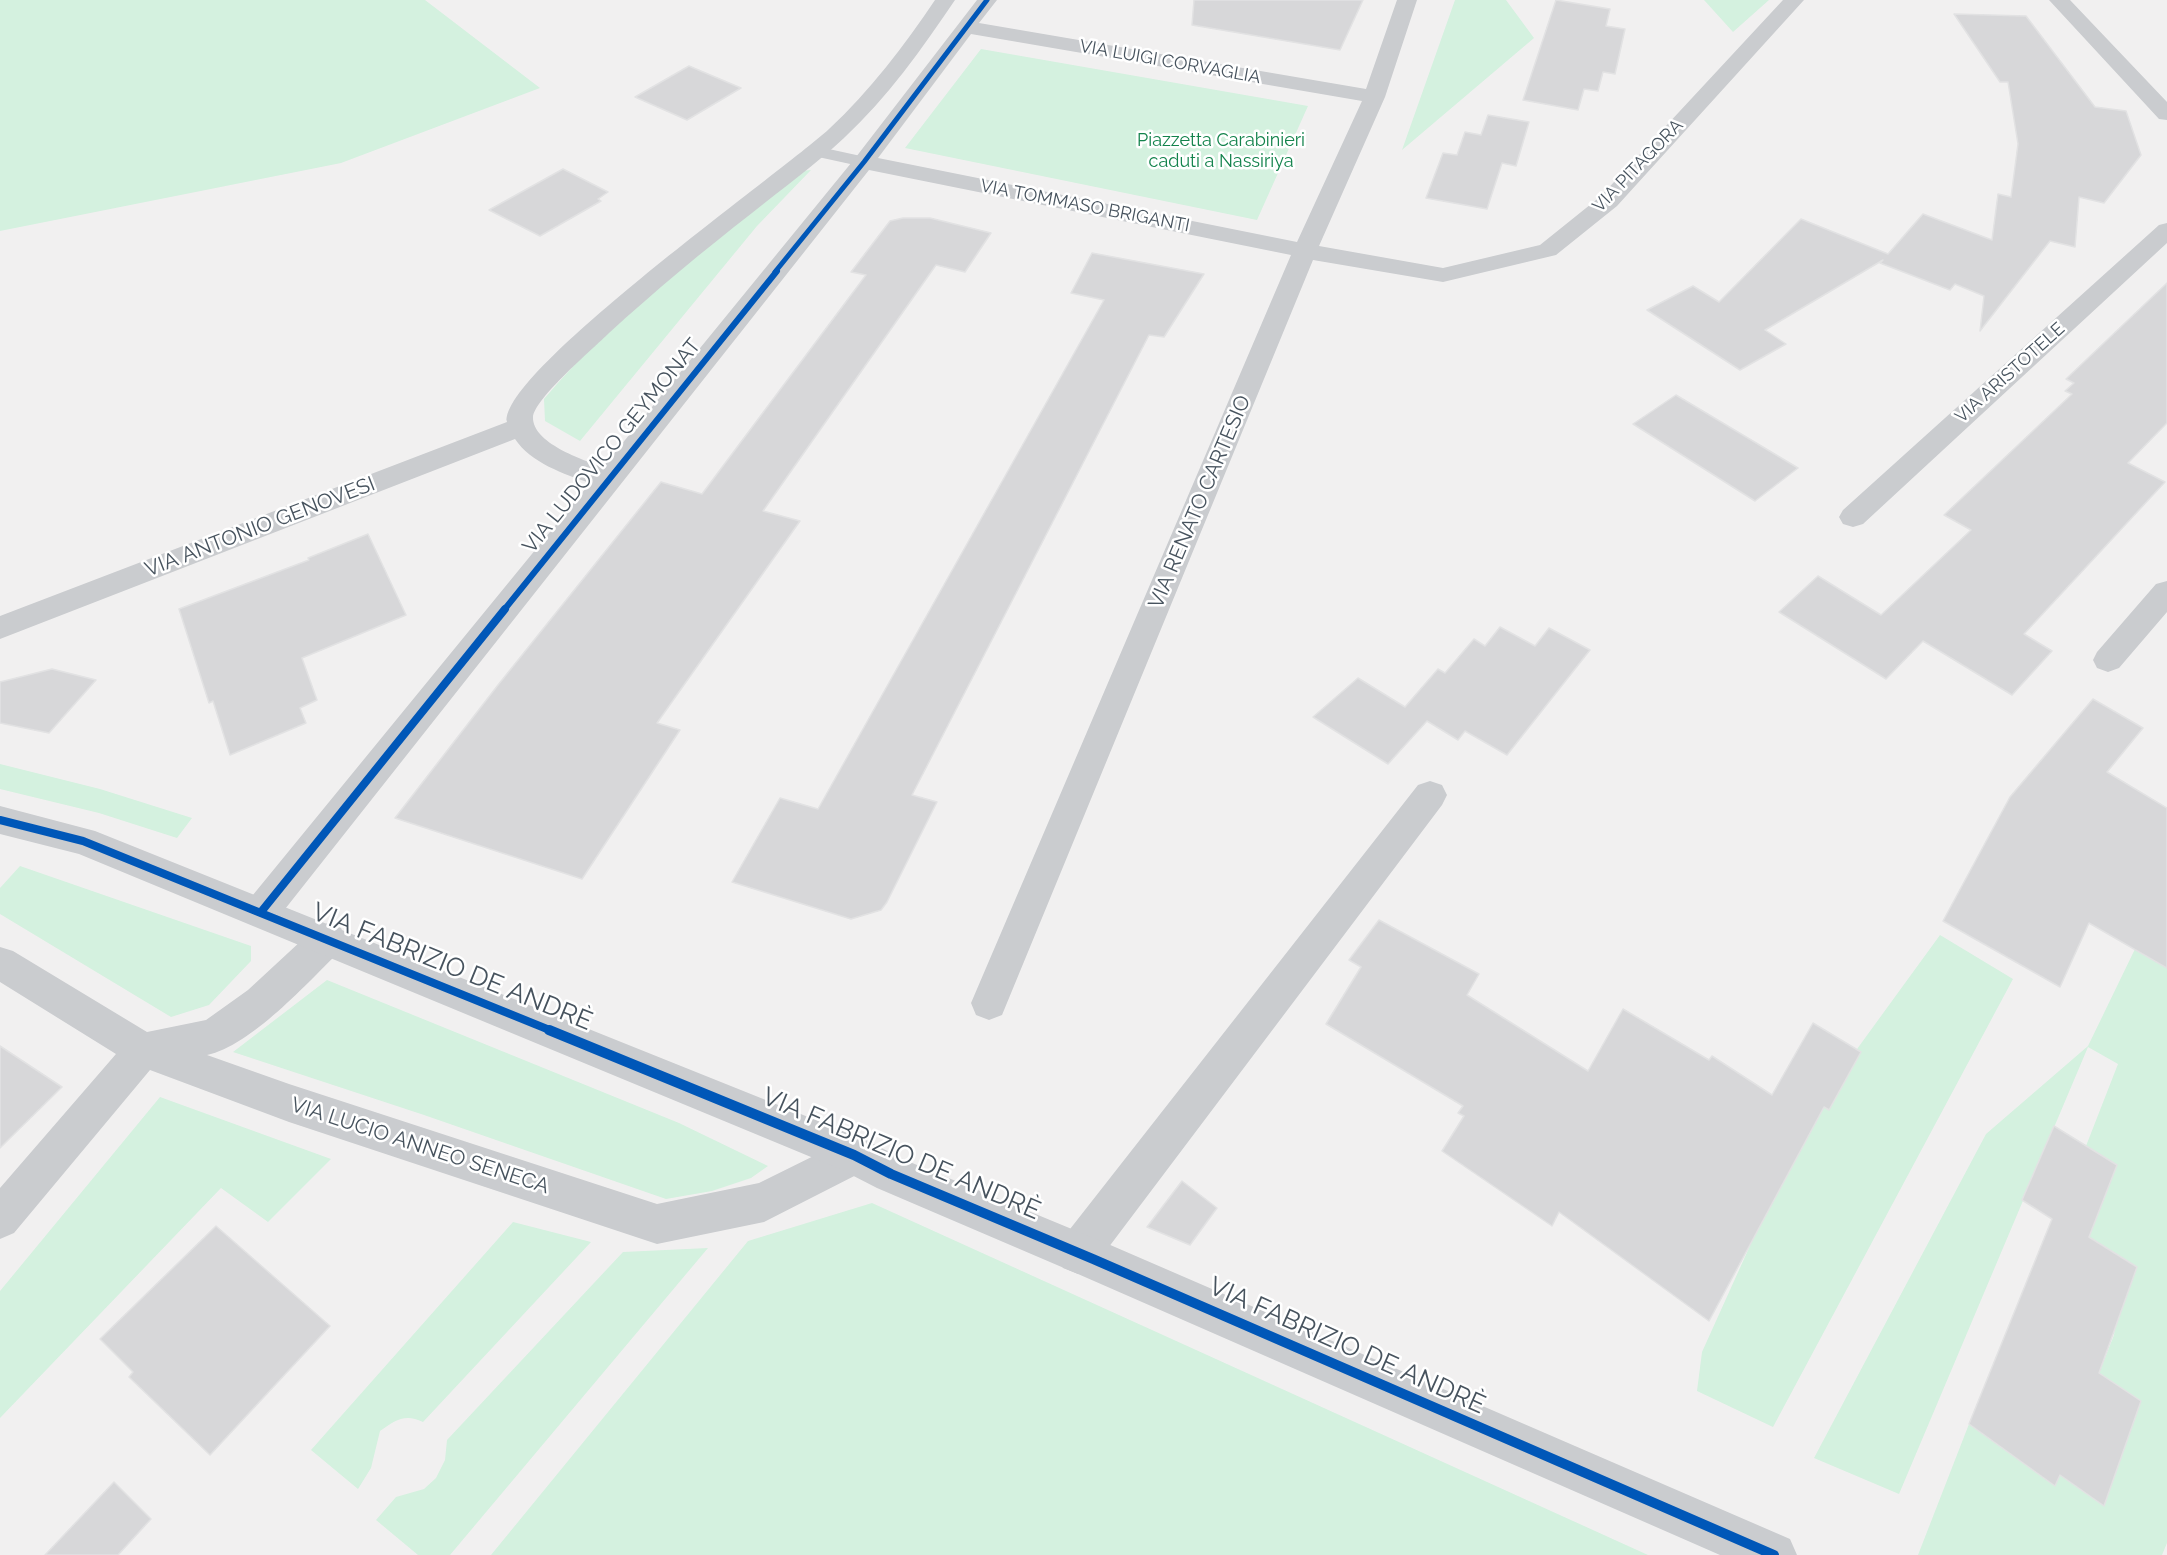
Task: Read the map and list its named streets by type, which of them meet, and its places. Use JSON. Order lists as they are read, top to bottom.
{
  "streets": {
    "street": [
      "VIA LUIGI CORVAGLIA",
      "VIA PITAGORA",
      "VIA TOMMASO BRIGANTI",
      "VIA ARISTOTELE",
      "VIA LUDOVICO GEYMONAT",
      "VIA RENATO CARTESIO",
      "VIA ANTONIO GENOVESI",
      "VIA FABRIZIO DE ANDRÈ",
      "VIA LUCIO ANNEO SENECA"
    ]
  },
  "crossings": [
    ["VIA LUIGI CORVAGLIA", "VIA LUDOVICO GEYMONAT"],
    ["VIA LUIGI CORVAGLIA", "VIA RENATO CARTESIO"],
    ["VIA PITAGORA", "VIA TOMMASO BRIGANTI"],
    ["VIA PITAGORA", "VIA RENATO CARTESIO"],
    ["VIA TOMMASO BRIGANTI", "VIA LUDOVICO GEYMONAT"],
    ["VIA TOMMASO BRIGANTI", "VIA RENATO CARTESIO"],
    ["VIA LUDOVICO GEYMONAT", "VIA ANTONIO GENOVESI"],
    ["VIA LUDOVICO GEYMONAT", "VIA FABRIZIO DE ANDRÈ"],
    ["VIA FABRIZIO DE ANDRÈ", "VIA LUCIO ANNEO SENECA"]
  ],
  "parks": ["Piazzetta Carabinieri caduti a Nassiriya"]
}
